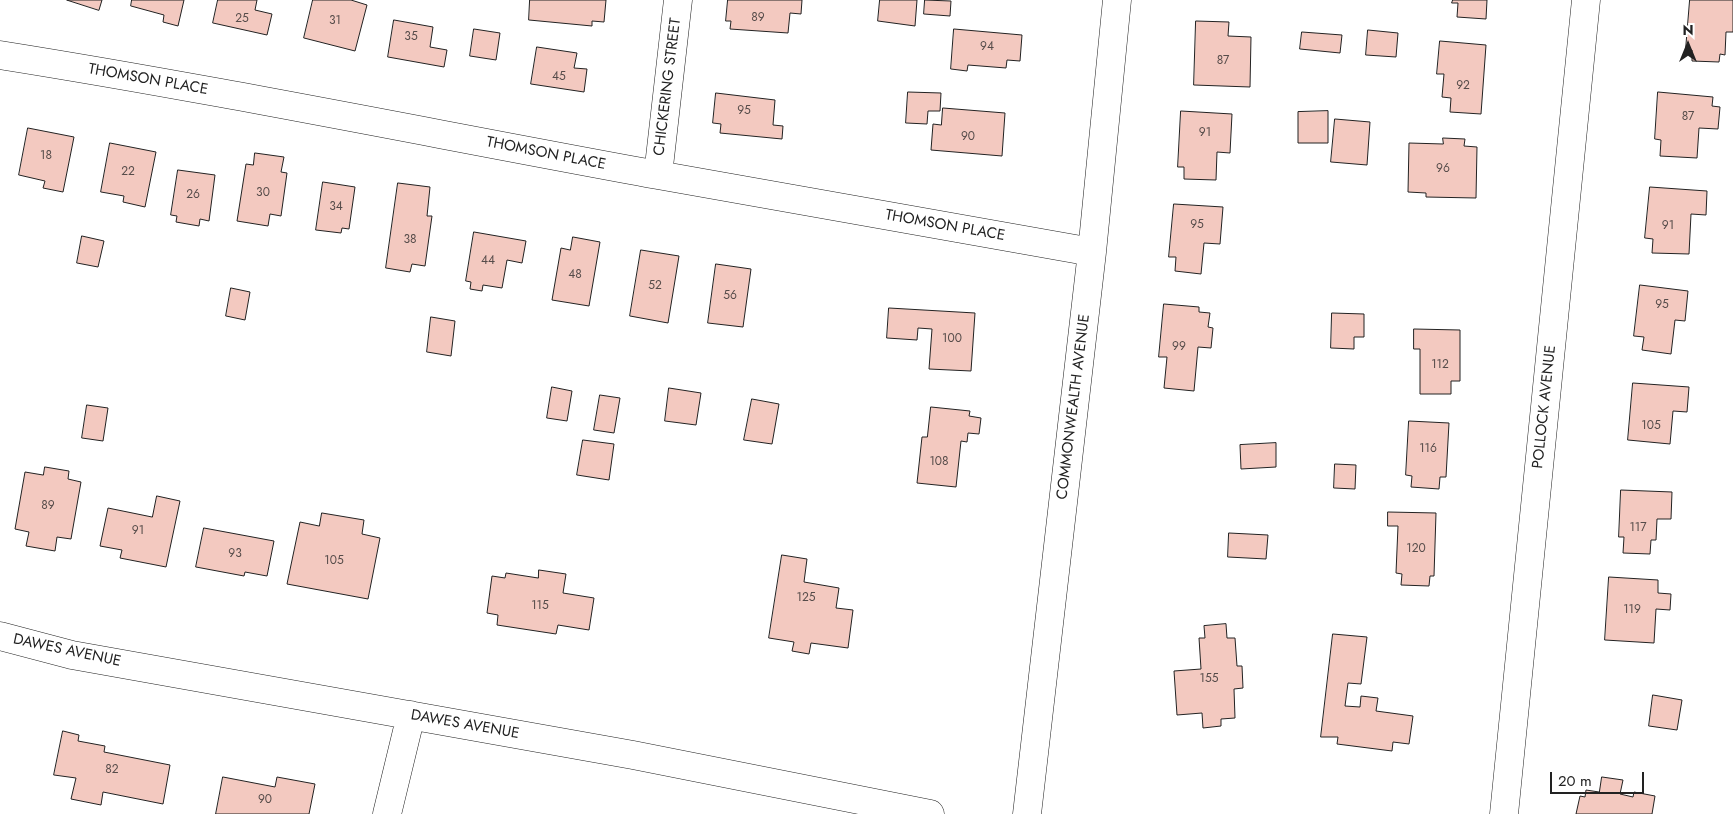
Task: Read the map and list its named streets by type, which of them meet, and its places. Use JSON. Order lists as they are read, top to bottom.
{
  "streets": {
    "street": [
      "THOMSON PLACE",
      "CHICKERING STREET",
      "COMMONWEALTH AVENUE",
      "POLLOCK AVENUE",
      "DAWES AVENUE"
    ]
  },
  "crossings": [
    ["THOMSON PLACE", "CHICKERING STREET"],
    ["THOMSON PLACE", "COMMONWEALTH AVENUE"]
  ],
  "house_numbers": [
    "89",
    "25",
    "31",
    "35",
    "94",
    "87",
    "45",
    "92",
    "95",
    "87",
    "91",
    "90",
    "18",
    "96",
    "22",
    "30",
    "26",
    "34",
    "95",
    "91",
    "38",
    "44",
    "48",
    "52",
    "56",
    "95",
    "100",
    "99",
    "112",
    "105",
    "116",
    "108",
    "89",
    "117",
    "91",
    "120",
    "93",
    "105",
    "125",
    "115",
    "119",
    "155",
    "82",
    "90"
  ],
  "scale_bar": "20 m",
  "north": "top"
}
